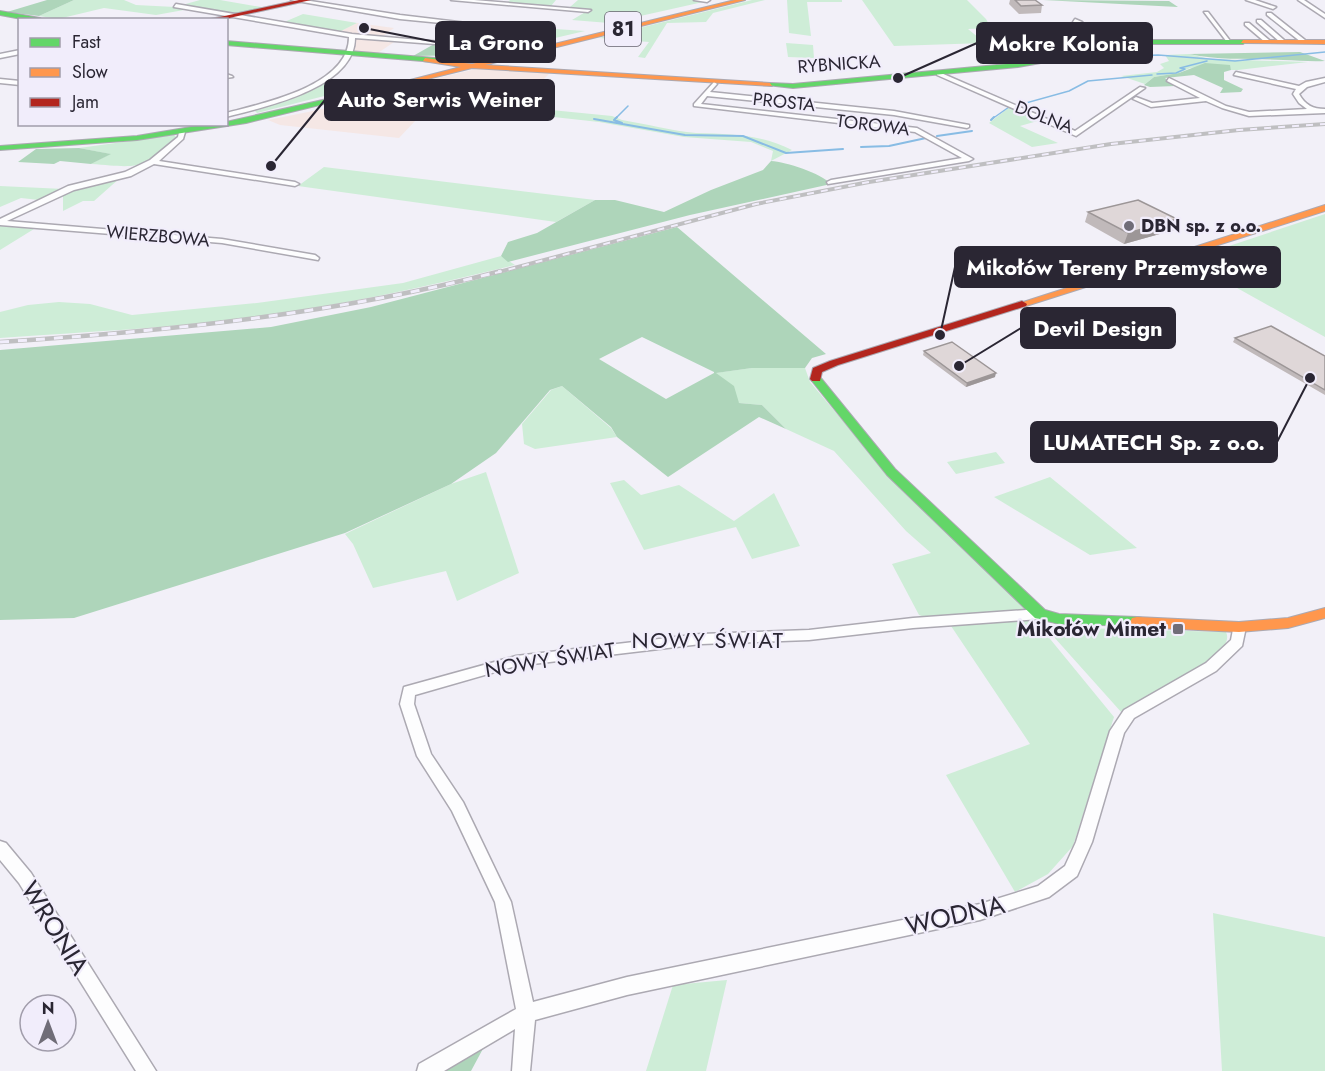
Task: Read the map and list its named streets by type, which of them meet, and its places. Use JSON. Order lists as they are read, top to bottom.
{
  "streets": {
    "street": [
      "81",
      "RYBNICKA",
      "PROSTA",
      "DOLNA",
      "TOROWA",
      "WIERZBOWA",
      "NOWY ŚWIAT",
      "WODNA",
      "WRONIA"
    ]
  },
  "crossings": [
    ["81", "RYBNICKA"],
    ["RYBNICKA", "PROSTA"],
    ["RYBNICKA", "DOLNA"],
    ["RYBNICKA", "TOROWA"],
    ["PROSTA", "TOROWA"],
    ["NOWY ŚWIAT", "WODNA"]
  ],
  "districts": ["NOWY ŚWIAT"],
  "places": {
    "other": [
      "La Grono",
      "Mokre Kolonia",
      "Auto Serwis Weiner",
      "DBN sp. z o.o.",
      "Mikołów Tereny Przemysłowe",
      "Devil Design",
      "LUMATECH Sp. z o.o."
    ],
    "transit": ["Mikołów Mimet"]
  },
  "legend": ["Fast", "Slow", "Jam"],
  "north": "top"
}
